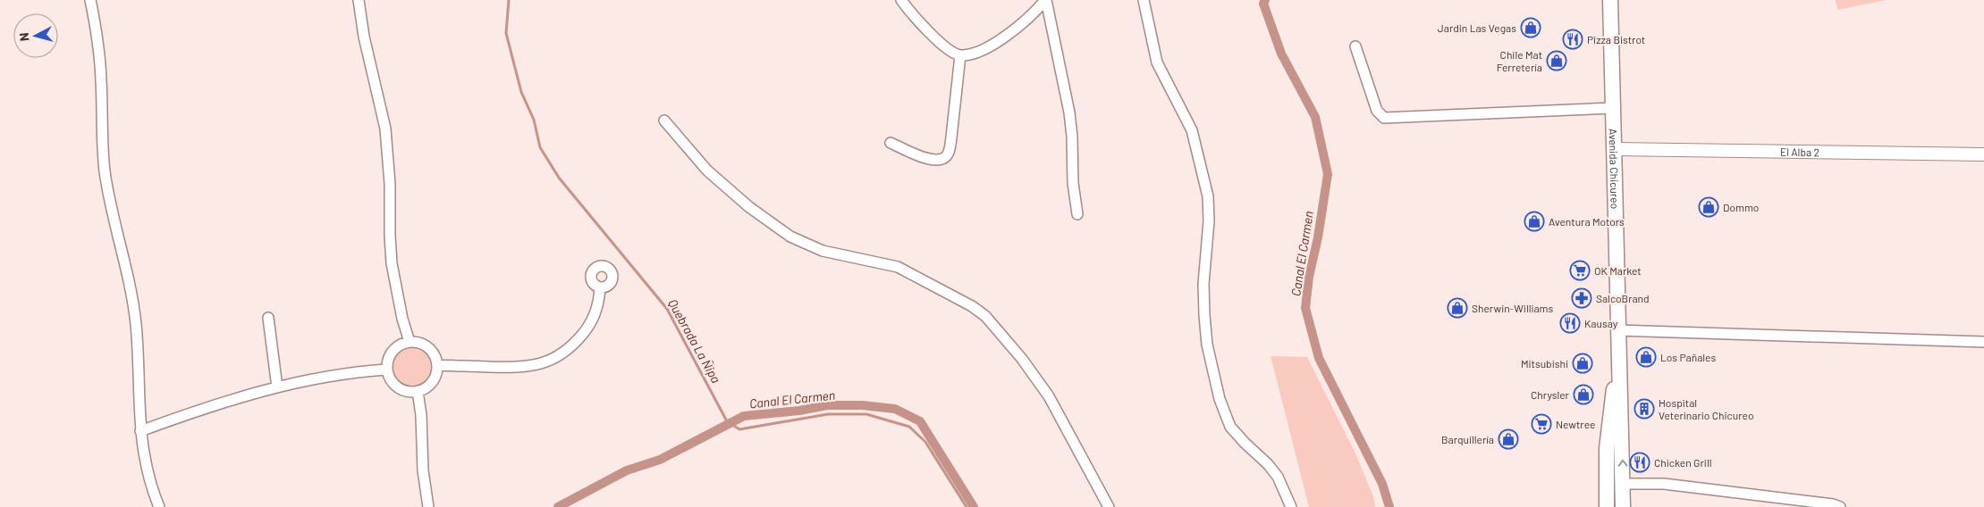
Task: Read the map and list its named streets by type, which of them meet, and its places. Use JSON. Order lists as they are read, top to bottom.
{
  "streets": {
    "main road": ["Avenida Chicureo"],
    "street": ["El Alba 2"]
  },
  "crossings": [
    ["El Alba 2", "Avenida Chicureo"]
  ],
  "water": ["Canal El Carmen", "Quebrada La Ñipa"],
  "places": {
    "shop": [
      "Jardin Las Vegas",
      "Chile Mat Ferretería",
      "Dommo",
      "Aventura Motors",
      "Sherwin-Williams",
      "Los Pañales",
      "Mitsubishi",
      "Chrysler",
      "Barquillería"
    ],
    "restaurant": ["Pizza Bistrot", "Kausay", "Chicken Grill"],
    "supermarket": ["OK Market", "Newtree"],
    "pharmacy": ["SalcoBrand"],
    "building": ["Hospital Veterinario Chicureo"]
  },
  "north": "left"
}
